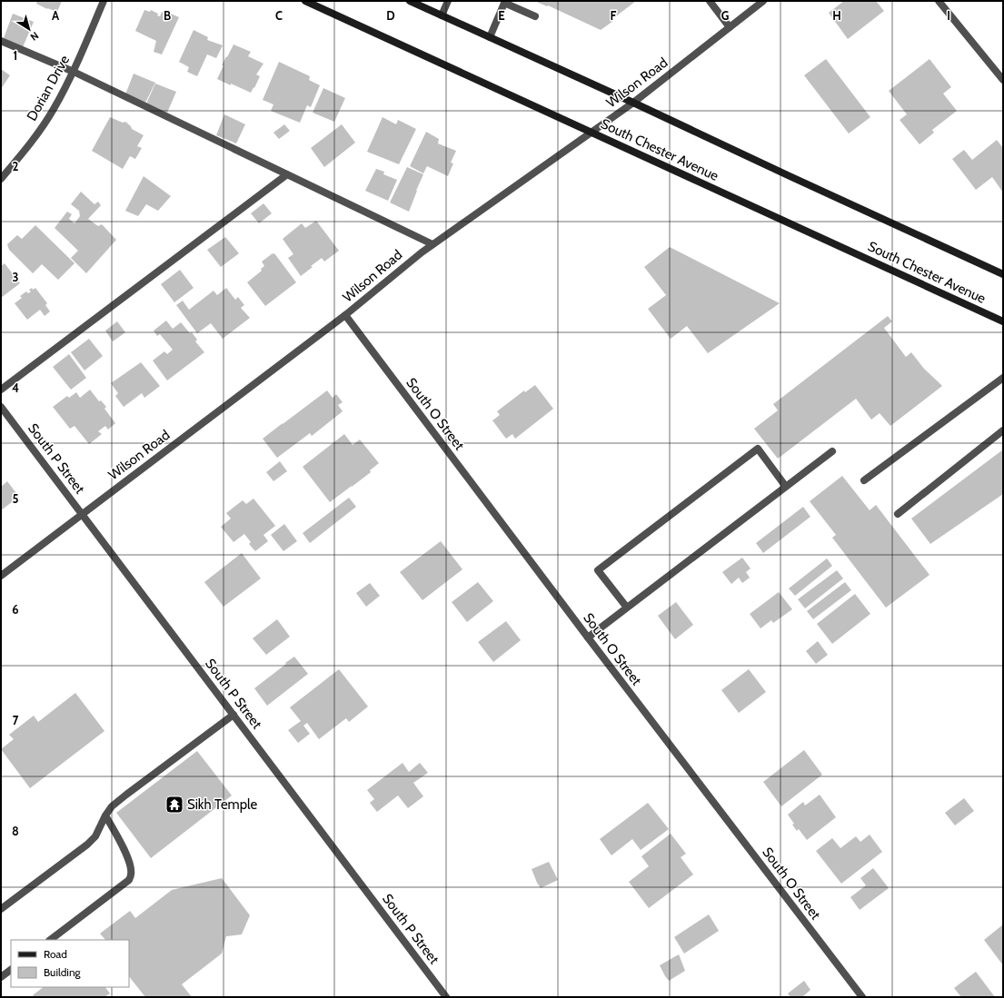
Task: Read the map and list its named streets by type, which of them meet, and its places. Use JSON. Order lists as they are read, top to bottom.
{
  "streets": {
    "main road": ["South Chester Avenue"],
    "street": [
      "Wilson Road",
      "Dorian Drive",
      "South O Street",
      "South P Street"
    ]
  },
  "crossings": [
    ["Wilson Road", "South Chester Avenue"],
    ["Wilson Road", "South O Street"],
    ["Wilson Road", "South P Street"]
  ],
  "places": {
    "temple": ["Sikh Temple"]
  },
  "legend": ["Road", "Building"],
  "north": "bottom right",
  "grid": {
    "columns": [
      "A",
      "B",
      "C",
      "D",
      "E",
      "F",
      "G",
      "H",
      "I"
    ],
    "rows": [
      "1",
      "2",
      "3",
      "4",
      "5",
      "6",
      "7",
      "8"
    ]
  }
}
